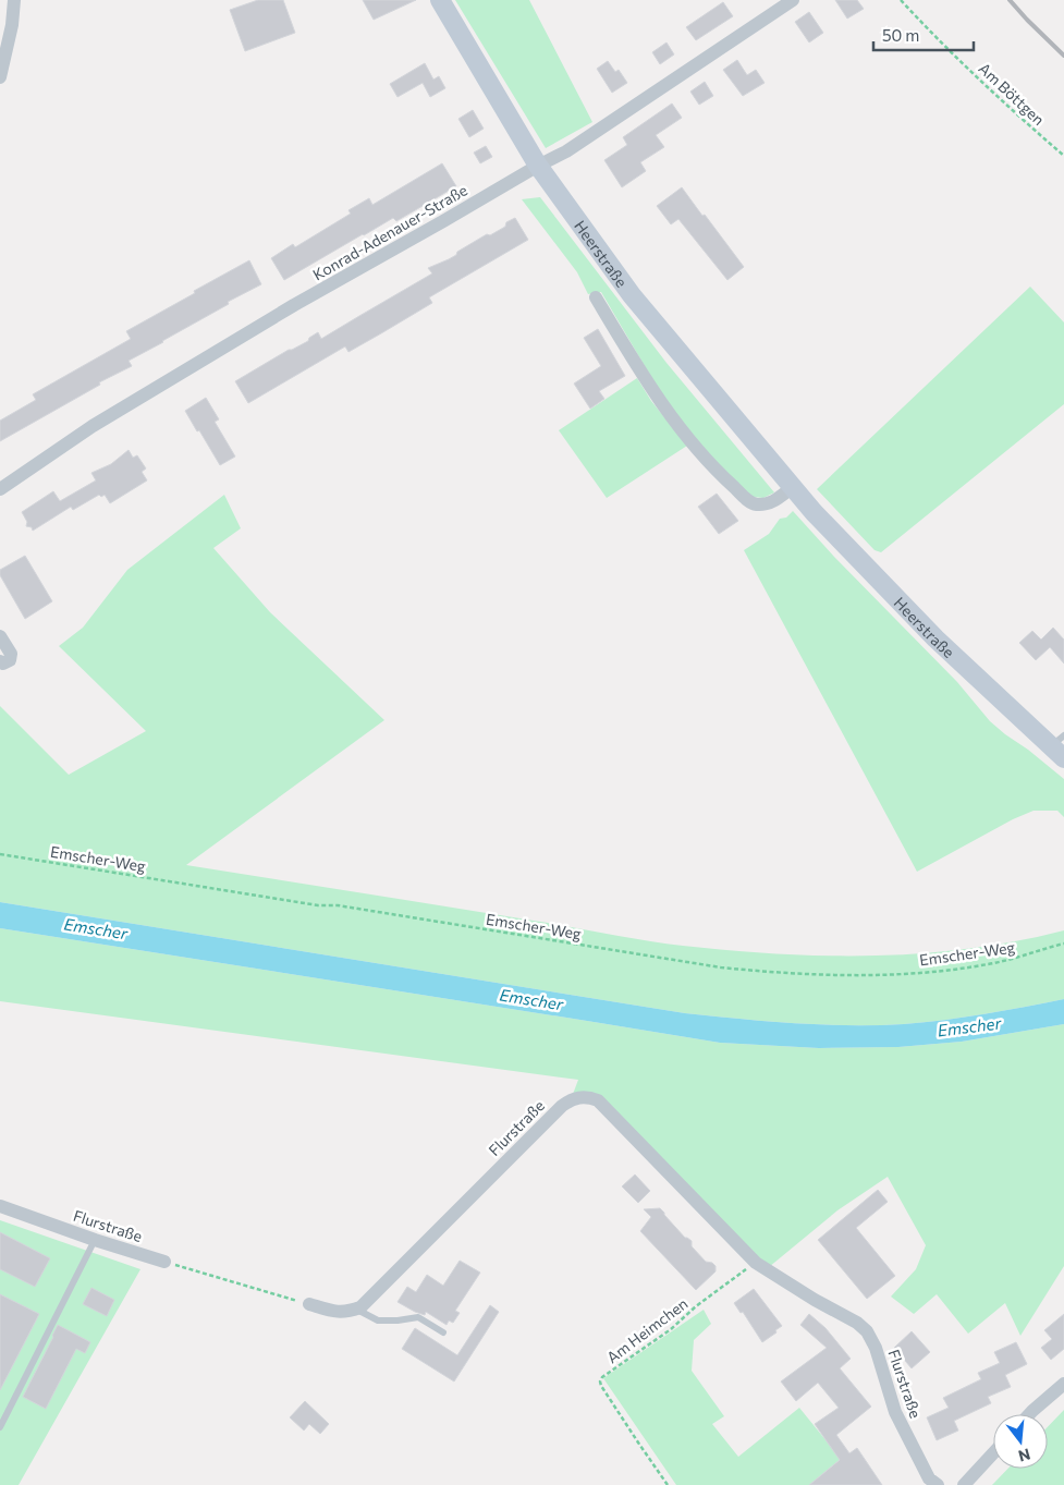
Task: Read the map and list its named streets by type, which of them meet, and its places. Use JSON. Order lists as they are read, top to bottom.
{
  "streets": {
    "main road": ["Heerstraße"],
    "street": ["Konrad-Adenauer-Straße", "Flurstraße"],
    "path": ["Am Böttgen", "Emscher-Weg", "Am Heimchen"]
  },
  "crossings": [
    ["Konrad-Adenauer-Straße", "Heerstraße"],
    ["Flurstraße", "Am Heimchen"]
  ],
  "water": ["Emscher"],
  "scale_bar": "50 m",
  "north": "bottom"
}
